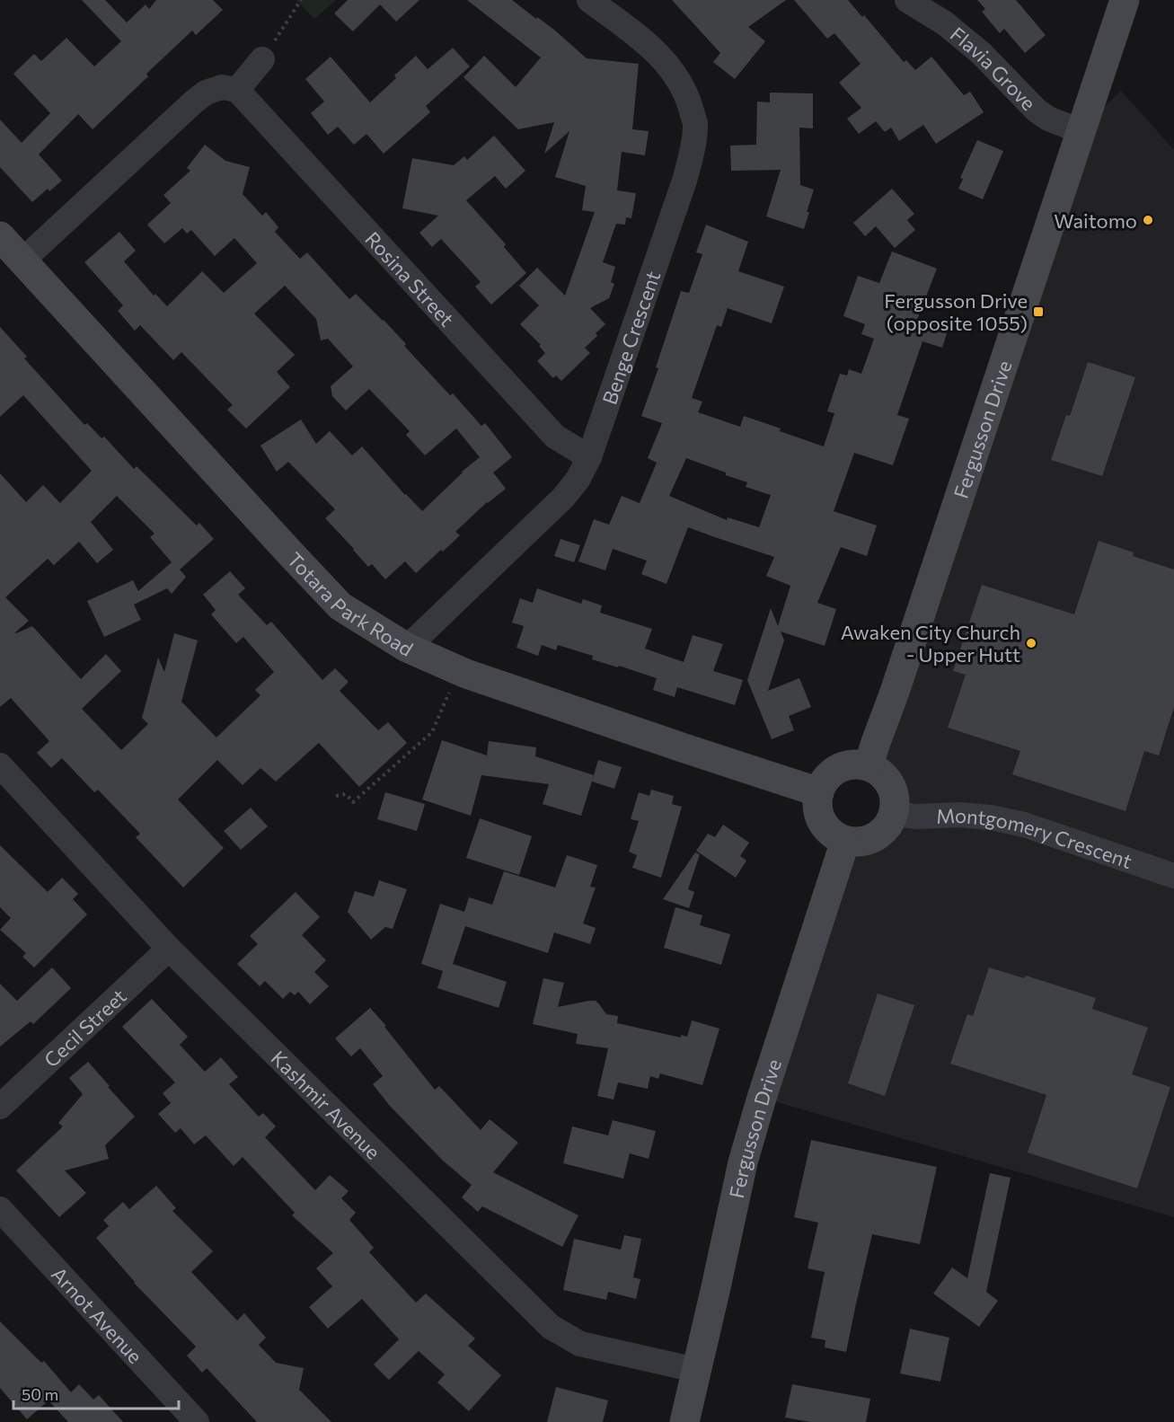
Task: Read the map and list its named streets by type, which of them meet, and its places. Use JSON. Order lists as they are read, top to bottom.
{
  "streets": {
    "main road": ["Fergusson Drive", "Totara Park Road"],
    "street": [
      "Flavia Grove",
      "Rosina Street",
      "Benge Crescent",
      "Montgomery Crescent",
      "Cecil Street",
      "Kashmir Avenue",
      "Arnot Avenue"
    ]
  },
  "crossings": [
    ["Flavia Grove", "Fergusson Drive"],
    ["Rosina Street", "Benge Crescent"],
    ["Benge Crescent", "Totara Park Road"],
    ["Fergusson Drive", "Totara Park Road"],
    ["Fergusson Drive", "Montgomery Crescent"],
    ["Fergusson Drive", "Kashmir Avenue"],
    ["Totara Park Road", "Montgomery Crescent"],
    ["Cecil Street", "Kashmir Avenue"]
  ],
  "places": {
    "other": ["Waitomo", "Awaken City Church - Upper Hutt"],
    "transit": ["Fergusson Drive (opposite 1055)"]
  },
  "scale_bar": "50 m"
}
